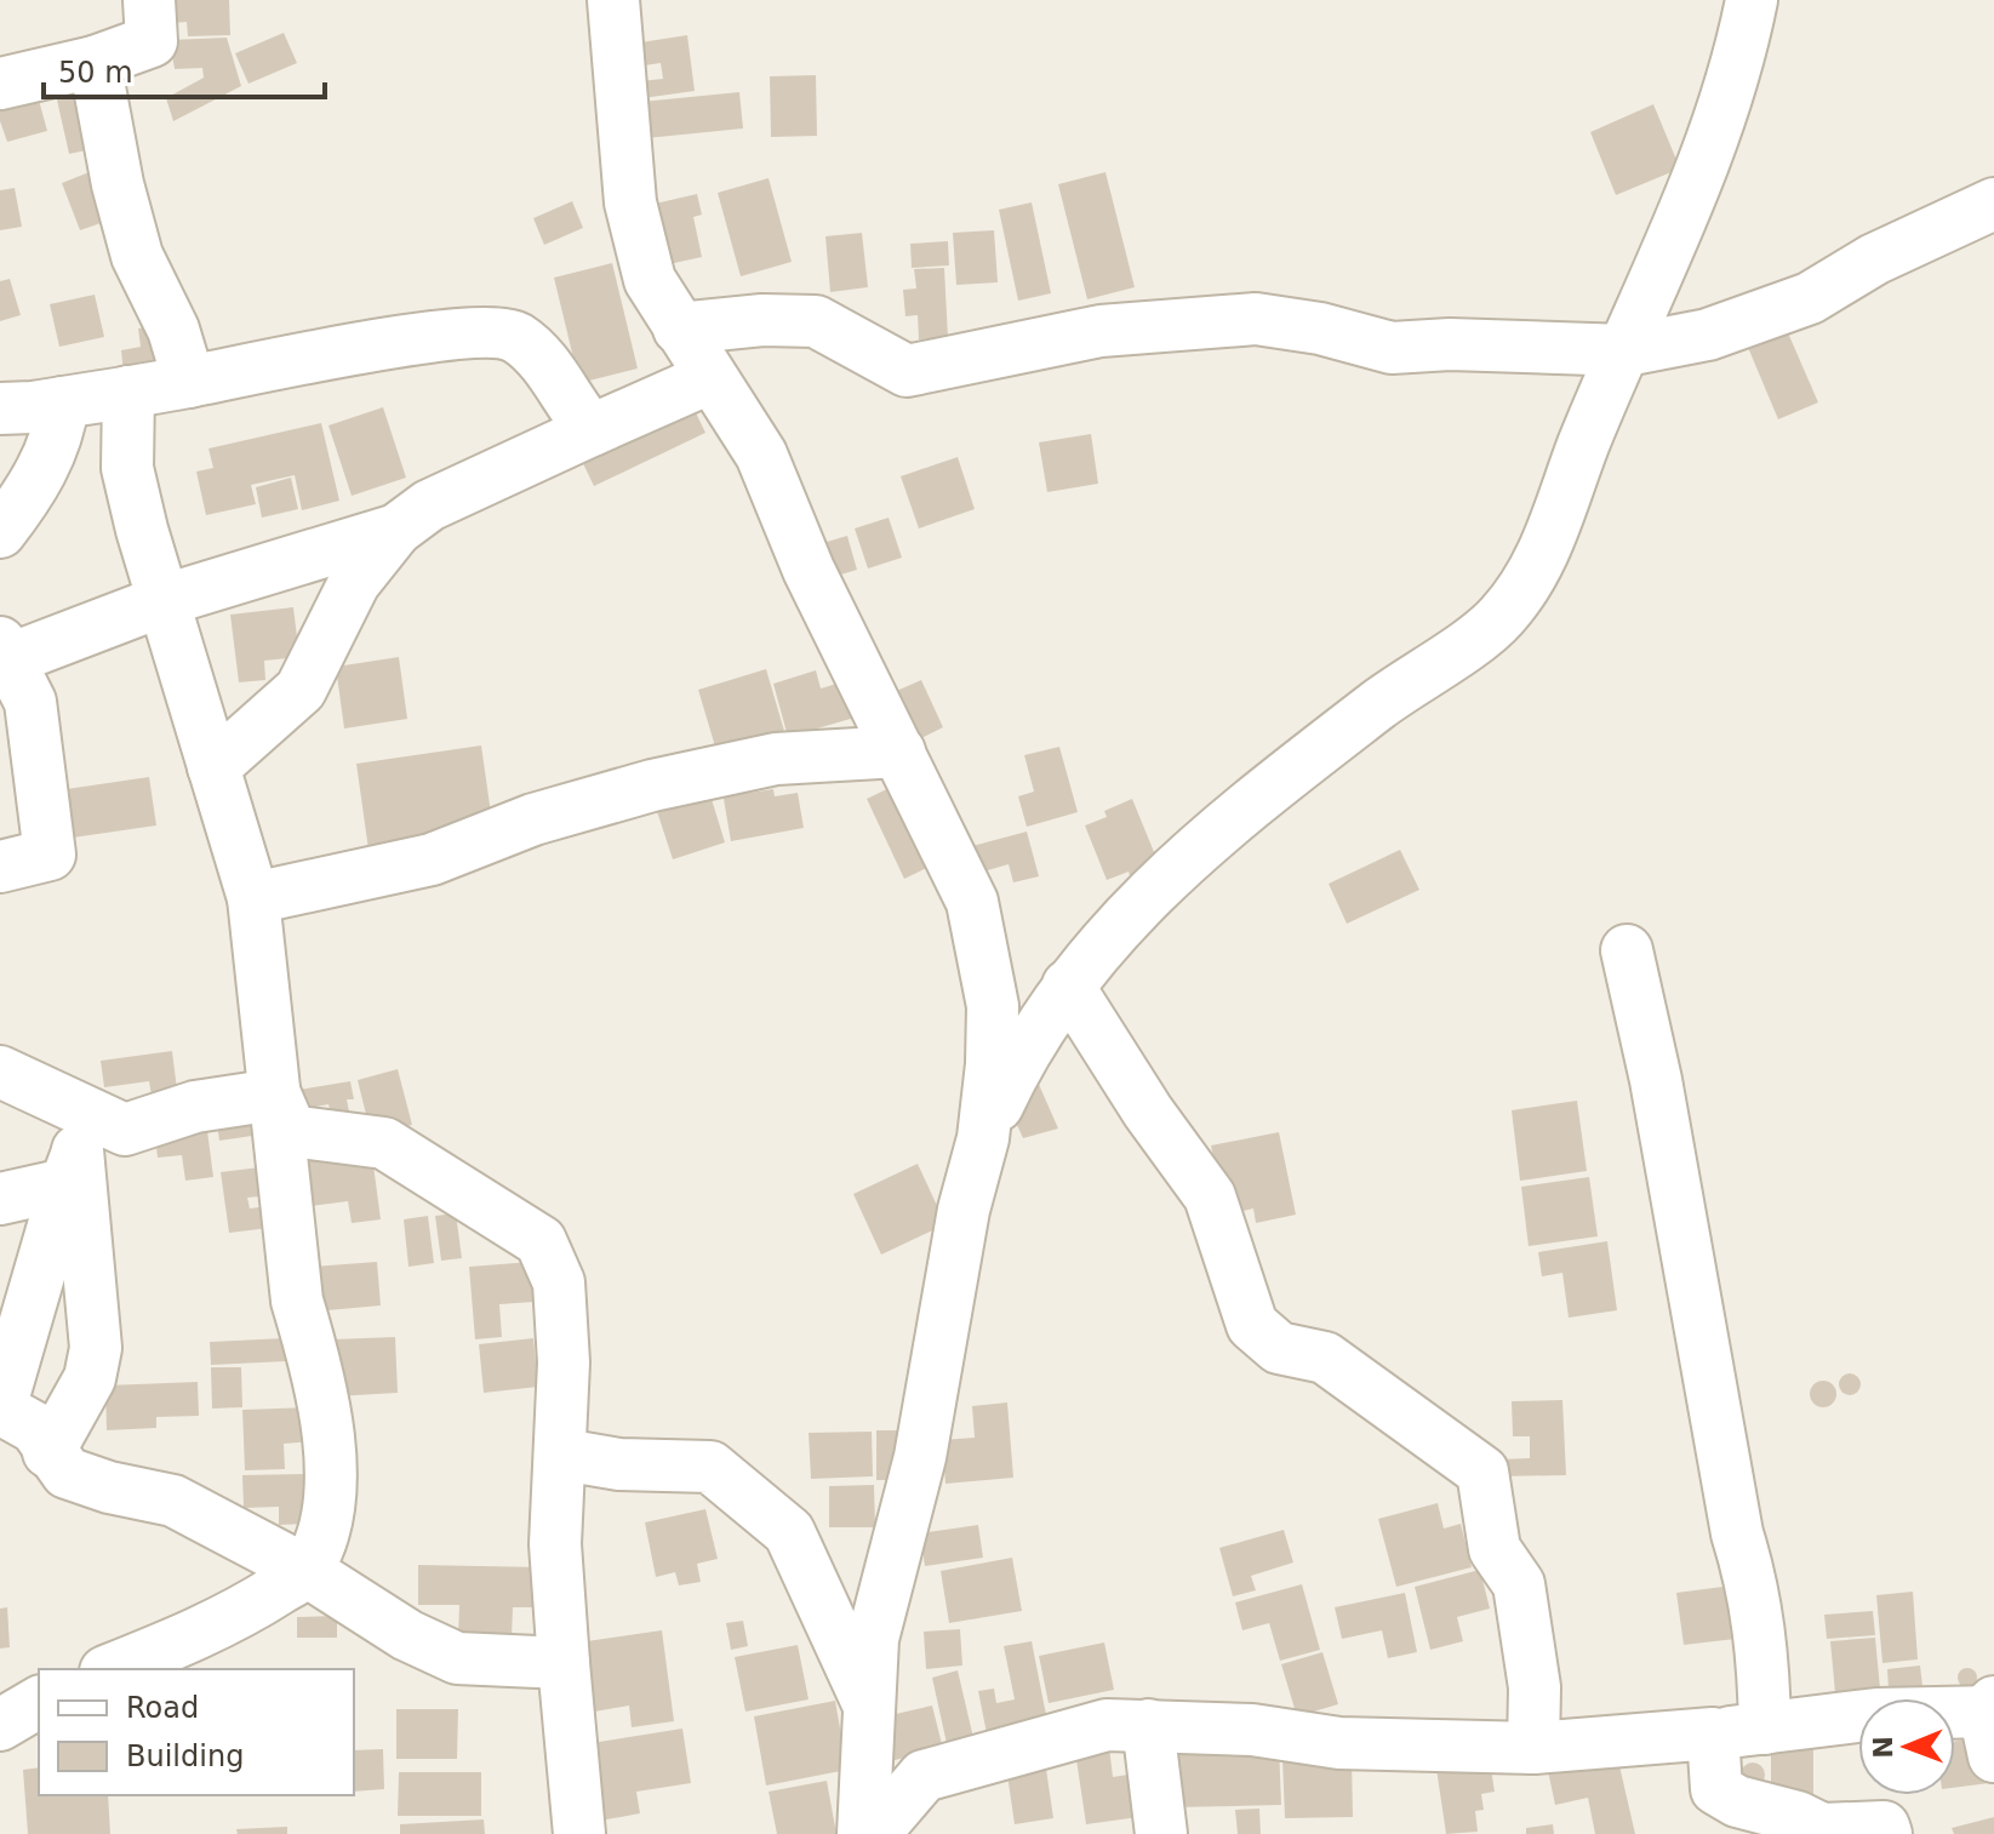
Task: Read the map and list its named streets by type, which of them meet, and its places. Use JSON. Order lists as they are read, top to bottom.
{
  "legend": ["Road", "Building"],
  "scale_bar": "50 m",
  "north": "left"
}
